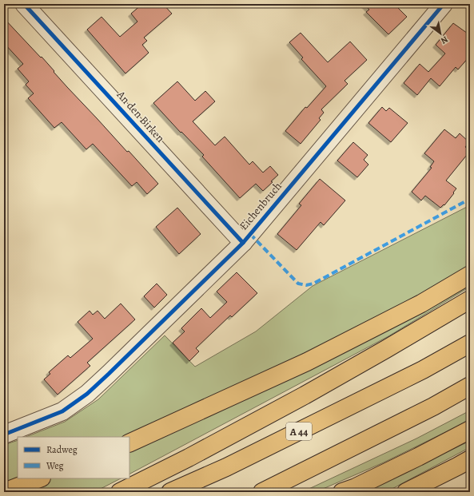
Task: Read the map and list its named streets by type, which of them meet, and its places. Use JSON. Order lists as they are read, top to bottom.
{
  "streets": {
    "main road": ["A 44"],
    "street": ["An den Birken", "Eichenbruch"]
  },
  "crossings": [
    ["An den Birken", "Eichenbruch"]
  ],
  "legend": ["Radweg", "Weg"],
  "north": "bottom right"
}
